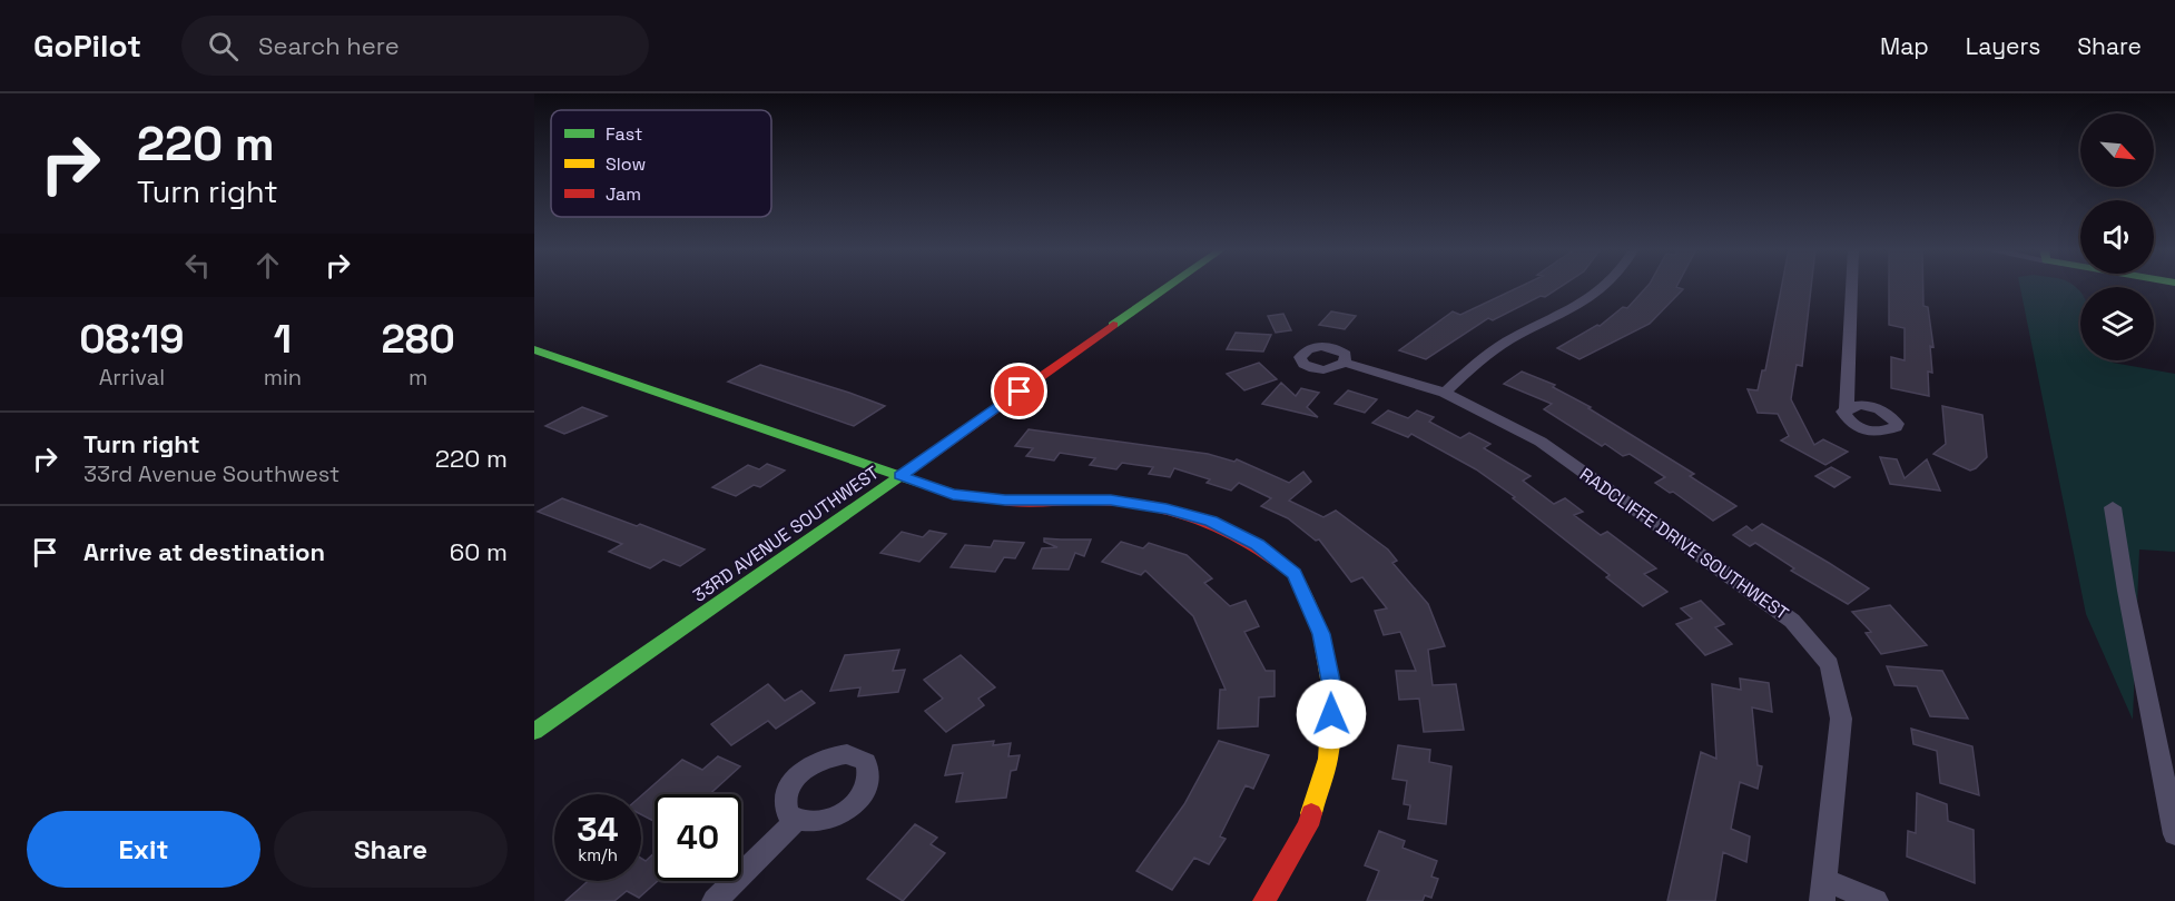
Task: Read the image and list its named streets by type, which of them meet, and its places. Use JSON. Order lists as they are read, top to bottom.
{
  "streets": {
    "street": ["33RD AVENUE SOUTHWEST", "RADCLIFFE DRIVE SOUTHWEST"]
  },
  "legend": ["Fast", "Slow", "Jam"],
  "north": "bottom right",
  "page": {
    "header": "GoPilot",
    "search": "Search here",
    "nav": ["Map", "Layers", "Share"],
    "turn": ["220 m", "Turn right"],
    "eta": [
      "08:19",
      "Arrival",
      "1",
      "min",
      "280",
      "m"
    ],
    "list": [
      {
        "name": "Turn right",
        "note": "33rd Avenue Southwest",
        "value": "220 m"
      },
      {
        "name": "Arrive at destination",
        "value": "60 m"
      }
    ],
    "speed": "34 km/h",
    "limit": "40",
    "buttons": ["Exit", "Share"]
  }
}
